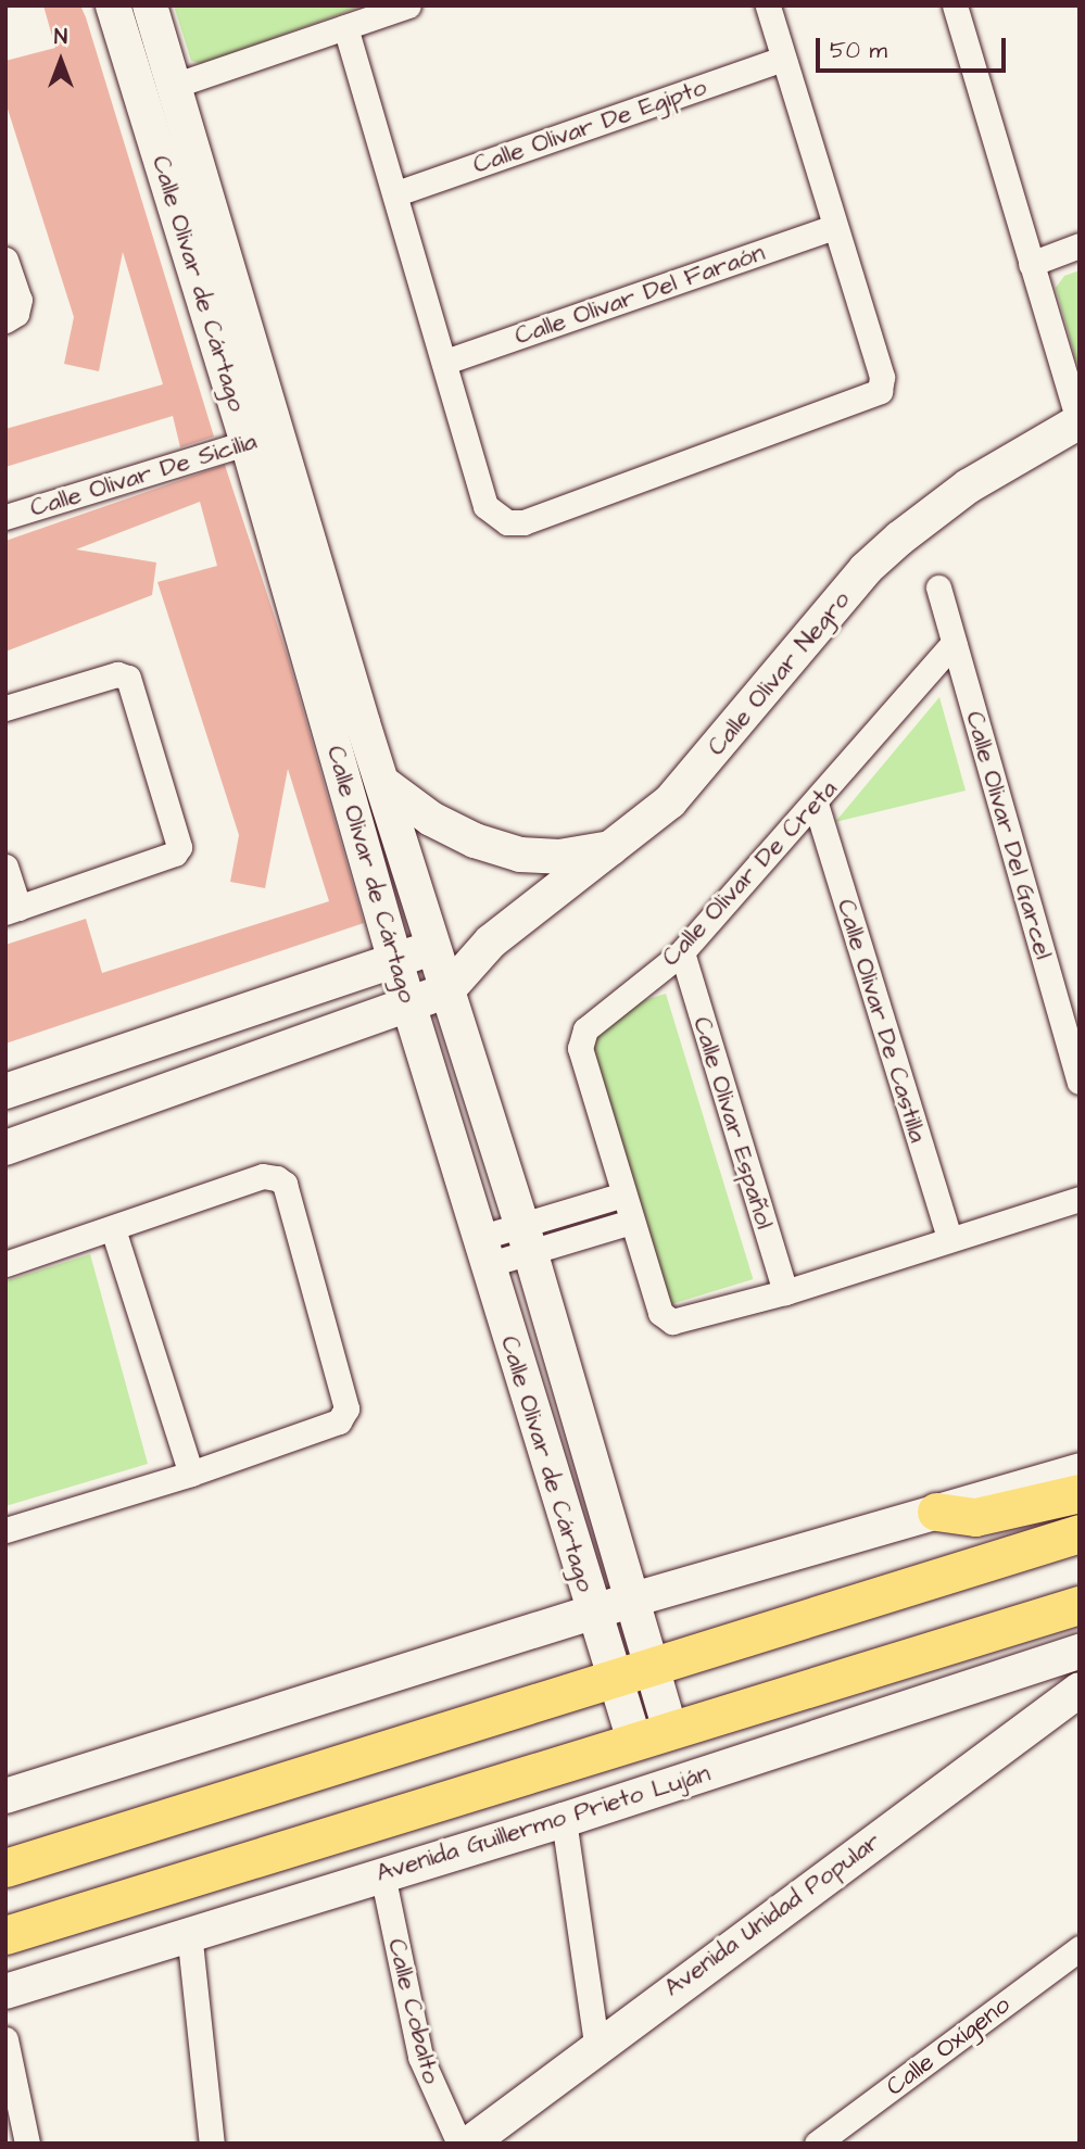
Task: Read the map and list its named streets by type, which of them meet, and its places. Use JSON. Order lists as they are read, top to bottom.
{
  "streets": {
    "main road": ["Avenida Guillermo Prieto Luján"],
    "street": [
      "Calle Olivar De Egipto",
      "Calle Olivar de Cártago",
      "Calle Olivar Del Faraón",
      "Calle Olivar De Sicilia",
      "Calle Olivar Negro",
      "Calle Olivar Del Garcel",
      "Calle Olivar De Creta",
      "Calle Olivar De Castilla",
      "Calle Olivar Español",
      "Avenida Unidad Popular",
      "Calle Cobalto",
      "Calle Oxígeno"
    ]
  },
  "crossings": [
    ["Calle Olivar de Cártago", "Calle Olivar De Sicilia"],
    ["Calle Olivar de Cártago", "Calle Olivar Negro"],
    ["Calle Olivar de Cártago", "Avenida Guillermo Prieto Luján"],
    ["Calle Olivar Del Garcel", "Calle Olivar De Creta"],
    ["Calle Olivar De Creta", "Calle Olivar De Castilla"],
    ["Calle Olivar De Creta", "Calle Olivar Español"],
    ["Avenida Guillermo Prieto Luján", "Calle Cobalto"]
  ],
  "scale_bar": "50 m",
  "north": "top"
}
